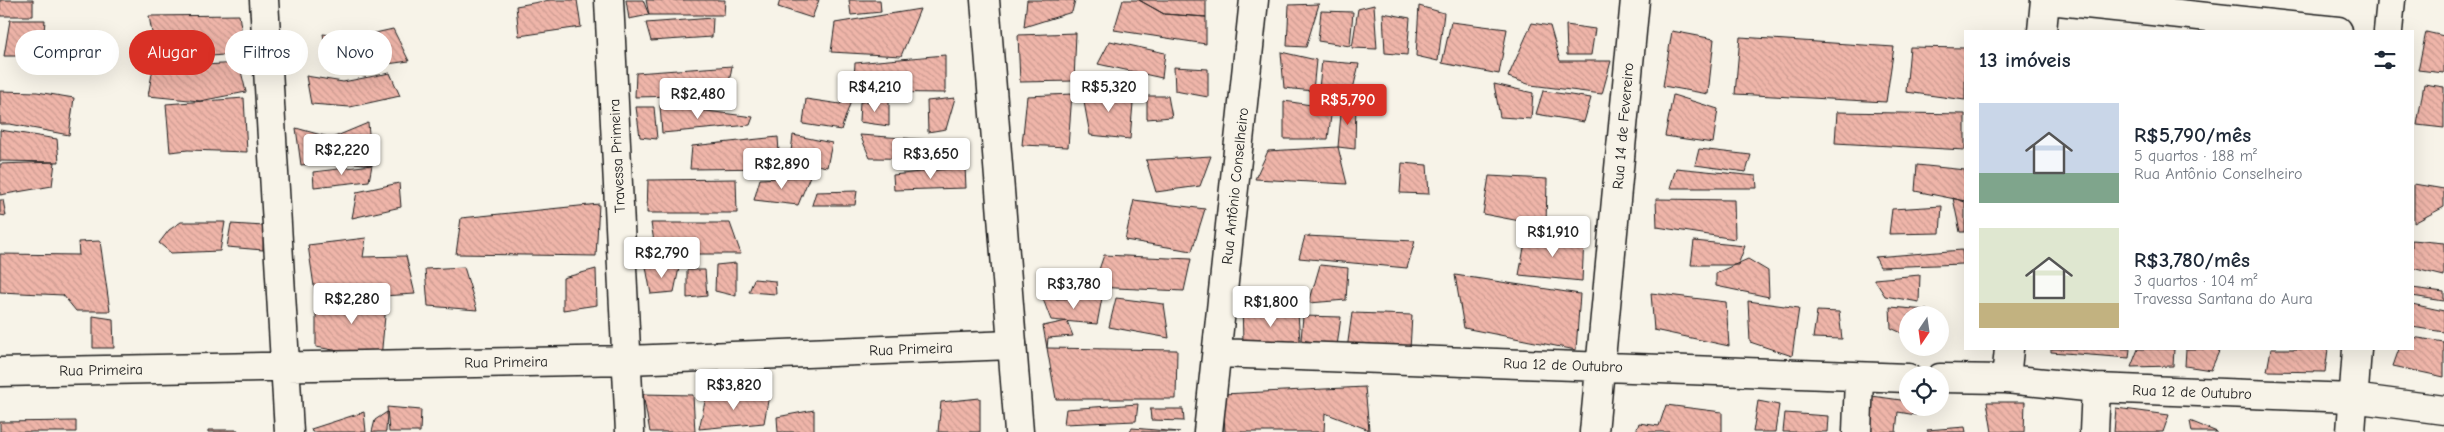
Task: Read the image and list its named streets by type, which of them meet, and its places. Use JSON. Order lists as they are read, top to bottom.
{
  "streets": {
    "street": [
      "Rua 14 de Fevereiro",
      "Travessa Primeira",
      "Rua Antônio Conselheiro",
      "Rua Primeira",
      "Rua 12 de Outubro"
    ]
  },
  "crossings": [
    ["Rua 14 de Fevereiro", "Rua 12 de Outubro"],
    ["Travessa Primeira", "Rua Primeira"],
    ["Rua Antônio Conselheiro", "Rua 12 de Outubro"]
  ],
  "north": "bottom",
  "page": {
    "chip": [
      "Comprar",
      "Alugar",
      "Filtros",
      "Novo"
    ],
    "heading": "13 imóveis",
    "price": [
      "R$4,210",
      "R$5,320",
      "R$2,480",
      "R$5,790",
      "R$2,220",
      "R$3,650",
      "R$2,890",
      "R$1,910",
      "R$2,790",
      "R$3,780",
      "R$2,280",
      "R$1,800",
      "R$3,820"
    ],
    "list": [
      {
        "name": "R$5,790/mês",
        "note": "5 quartos · 188 m² · Rua Antônio Conselheiro"
      },
      {
        "name": "R$3,780/mês",
        "note": "3 quartos · 104 m² · Travessa Santana do Aura"
      }
    ]
  }
}
